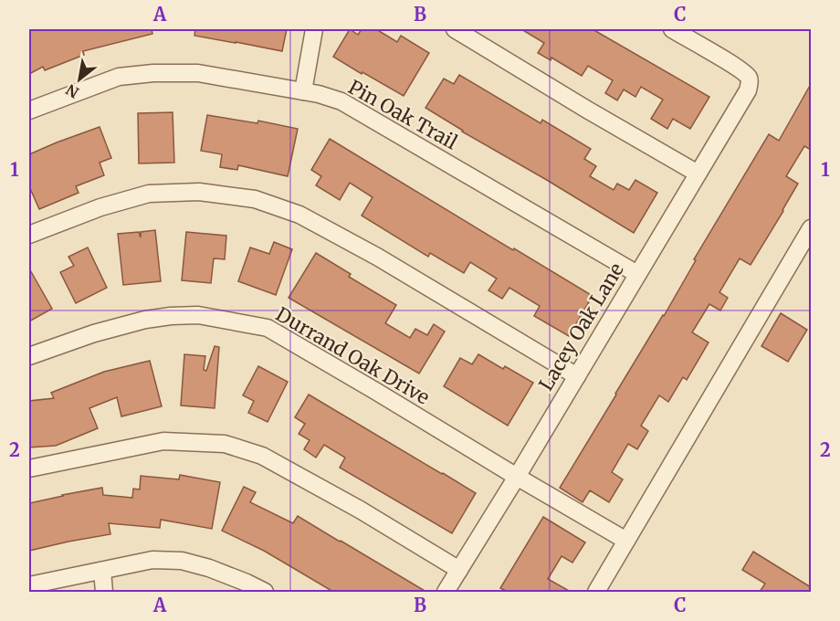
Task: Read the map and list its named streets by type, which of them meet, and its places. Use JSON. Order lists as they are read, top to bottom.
{
  "streets": {
    "street": ["Pin Oak Trail", "Lacey Oak Lane", "Durrand Oak Drive"]
  },
  "crossings": [
    ["Pin Oak Trail", "Lacey Oak Lane"],
    ["Lacey Oak Lane", "Durrand Oak Drive"]
  ],
  "north": "bottom left",
  "grid": {
    "columns": ["A", "B", "C"],
    "rows": ["1", "2"]
  }
}
